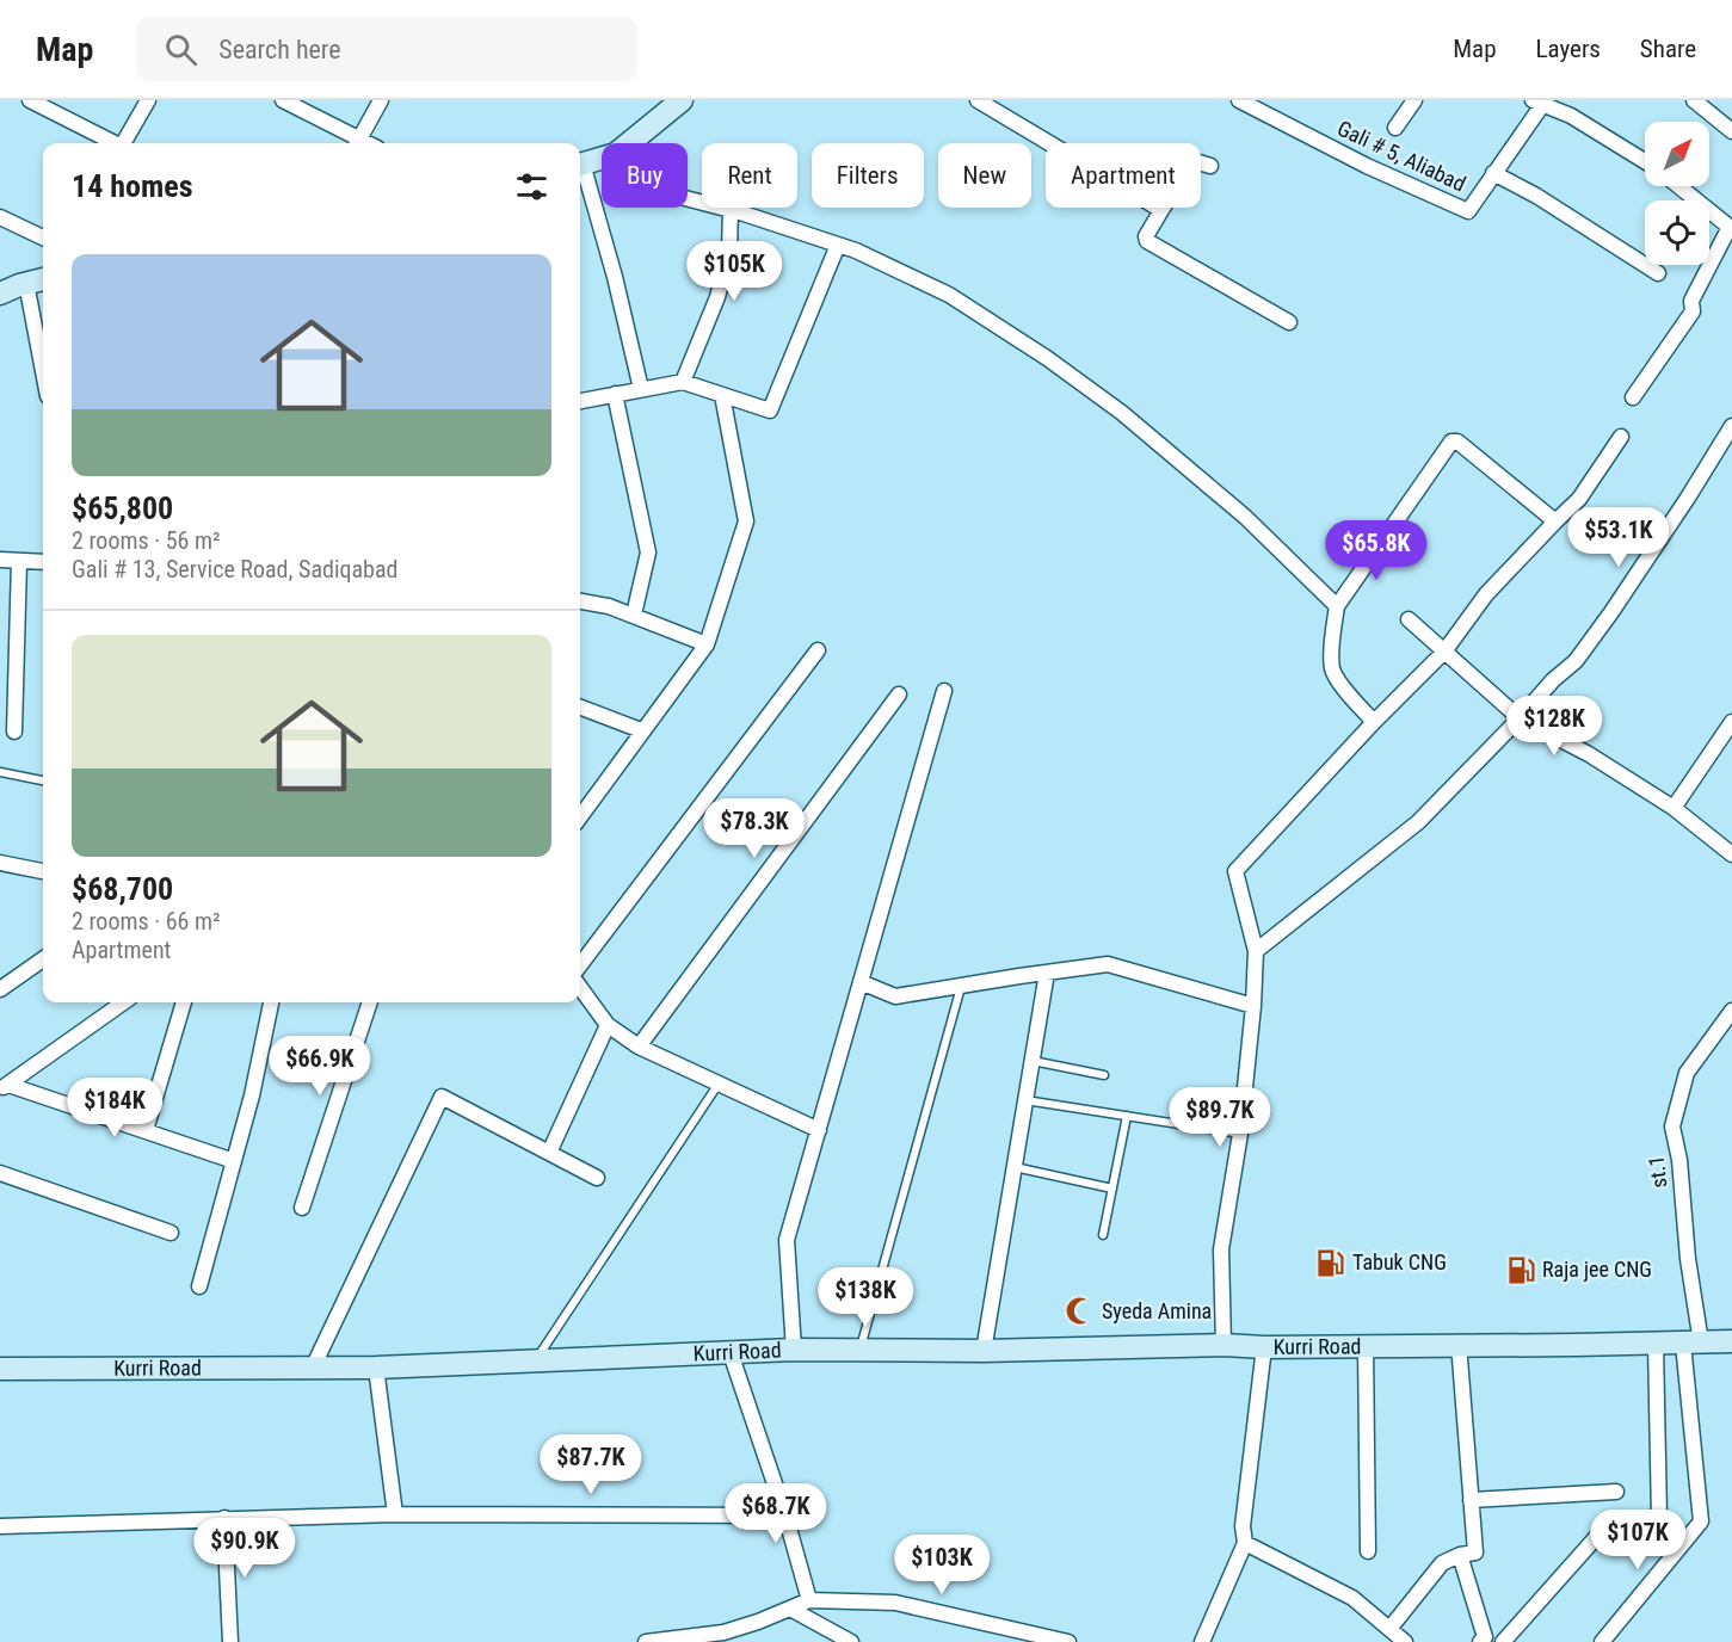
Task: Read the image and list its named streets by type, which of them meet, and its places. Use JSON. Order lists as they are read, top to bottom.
{
  "streets": {
    "main road": ["Kurri Road"],
    "street": ["Gali # 5, Aliabad", "st.1"]
  },
  "crossings": [
    ["st.1", "Kurri Road"]
  ],
  "places": {
    "fuel station": ["Tabuk CNG", "Raja jee CNG"],
    "mosque": ["Syeda Amina"]
  },
  "north": "top right",
  "page": {
    "header": "Map",
    "search": "Search here",
    "nav": ["Map", "Layers", "Share"],
    "chip": [
      "Buy",
      "Rent",
      "Filters",
      "New",
      "Apartment"
    ],
    "heading": "14 homes",
    "list": [
      {
        "name": "$65,800",
        "note": "2 rooms · 56 m² · Gali # 13, Service Road, Sadiqabad"
      },
      {
        "name": "$68,700",
        "note": "2 rooms · 66 m² · Apartment"
      }
    ],
    "price": [
      "$105K",
      "$53.1K",
      "$65.8K",
      "$128K",
      "$78.3K",
      "$66.9K",
      "$184K",
      "$89.7K",
      "$138K",
      "$87.7K",
      "$68.7K",
      "$107K",
      "$90.9K",
      "$103K"
    ]
  }
}
